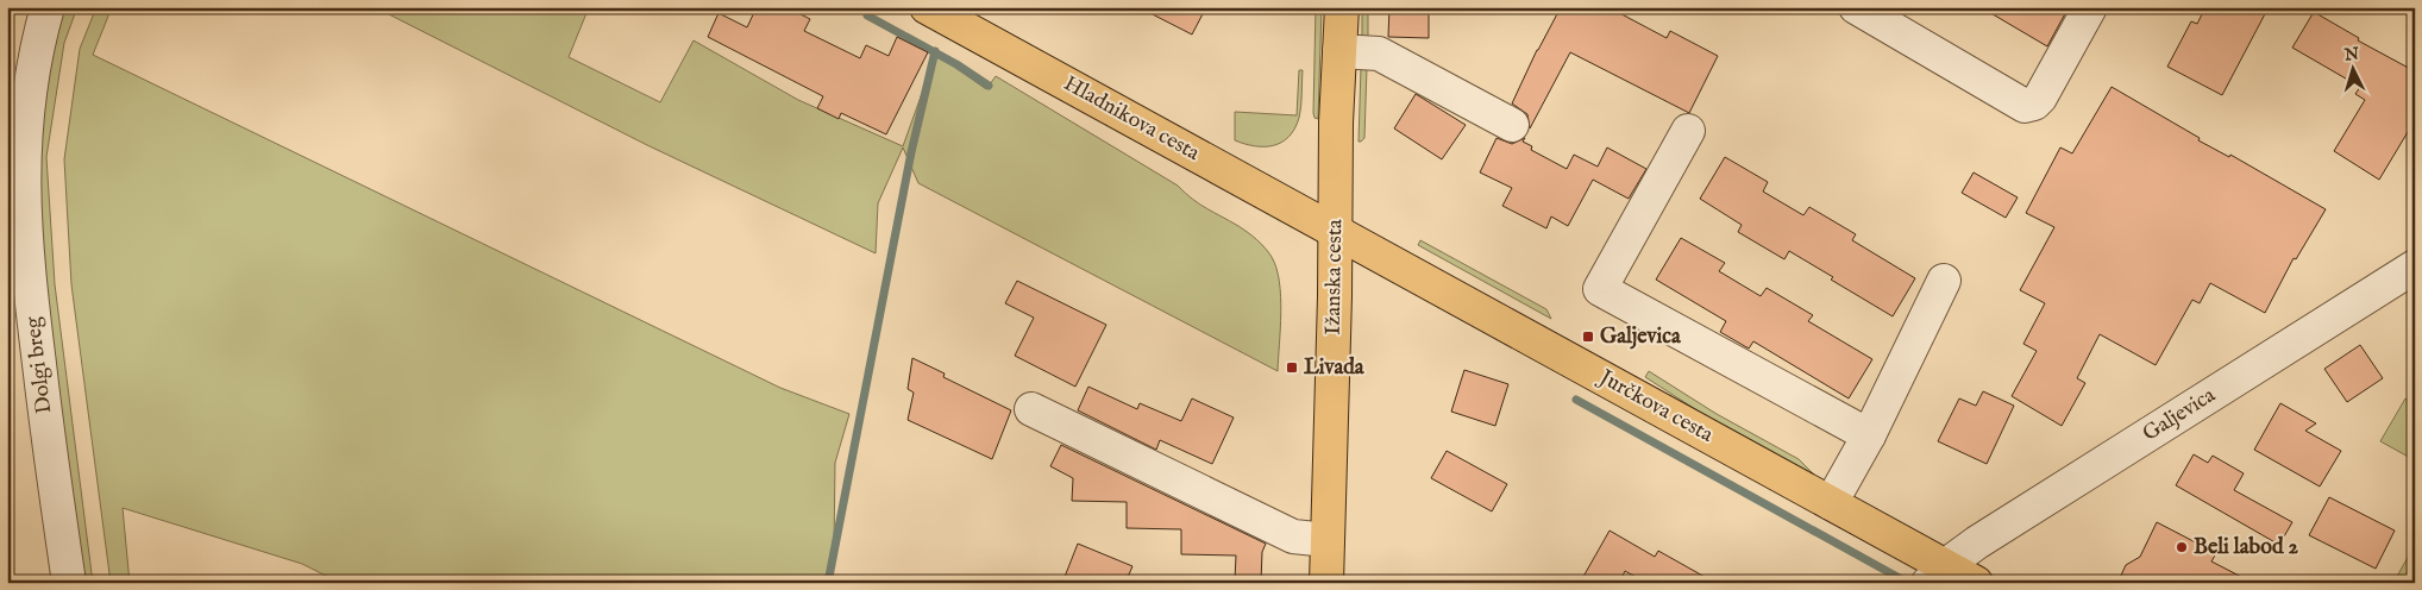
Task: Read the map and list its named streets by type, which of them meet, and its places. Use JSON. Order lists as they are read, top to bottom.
{
  "streets": {
    "main road": ["Hladnikova cesta", "Ižanska cesta", "Jurčkova cesta"],
    "street": ["Dolgi breg", "Galjevica"]
  },
  "crossings": [
    ["Hladnikova cesta", "Ižanska cesta"],
    ["Hladnikova cesta", "Jurčkova cesta"],
    ["Ižanska cesta", "Jurčkova cesta"],
    ["Jurčkova cesta", "Galjevica"]
  ],
  "places": {
    "transit": ["Galjevica", "Livada"],
    "other": ["Beli labod 2"]
  },
  "north": "top"
}
